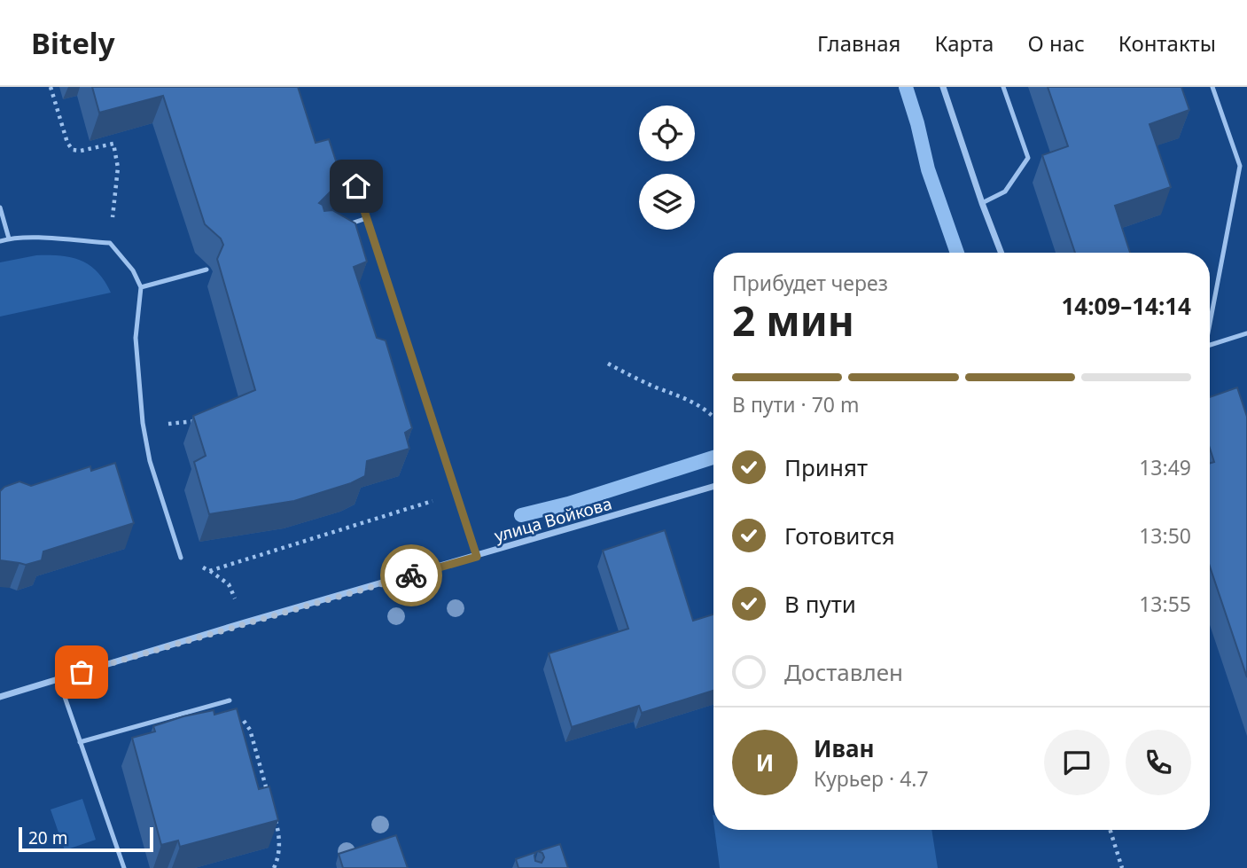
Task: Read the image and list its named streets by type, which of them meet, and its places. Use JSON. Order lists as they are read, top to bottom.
{
  "streets": {
    "street": ["улица Войкова"]
  },
  "scale_bar": "20 m",
  "page": {
    "header": "Bitely",
    "nav": [
      "Главная",
      "Карта",
      "О нас",
      "Контакты"
    ],
    "heading": ["2 мин", "Прибудет через", "14:09–14:14"],
    "panel": ["Иван", "Курьер · 4.7"],
    "bar": "В пути · 70 m",
    "list": [
      ["Принят", "13:49"],
      ["Готовится", "13:50"],
      ["В пути", "13:55"],
      "Доставлен"
    ],
    "round": "И",
    "scale": "20 m"
  }
}
